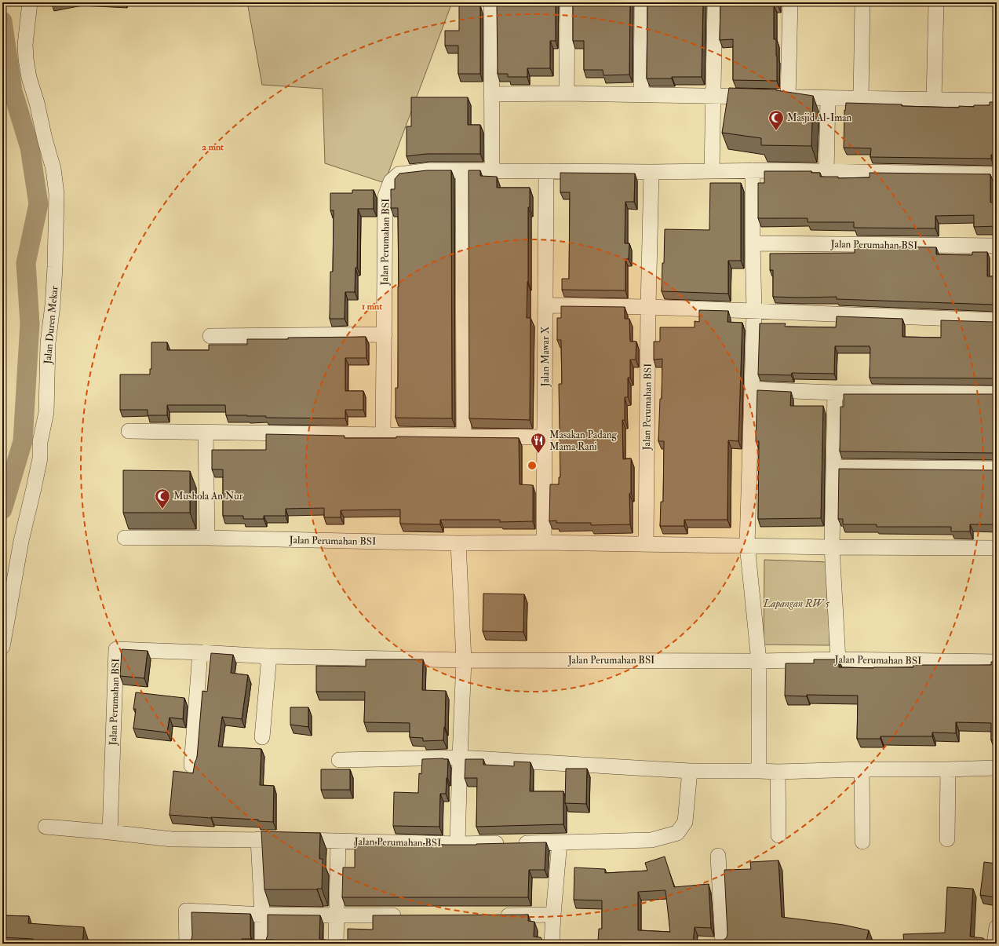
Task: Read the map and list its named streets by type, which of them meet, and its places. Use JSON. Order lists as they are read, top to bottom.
{
  "streets": {
    "street": ["Jalan Perumahan BSI", "Jalan Duren Mekar", "Jalan Mawar X"]
  },
  "crossings": [
    ["Jalan Perumahan BSI", "Jalan Mawar X"]
  ],
  "parks": ["Lapangan RW 5"],
  "places": {
    "mosque": ["Masjid Al-Iman", "Mushola An Nur"],
    "restaurant": ["Masakan Padang Mama Rani"]
  },
  "rings": ["2 mnt", "1 mnt"]
}
